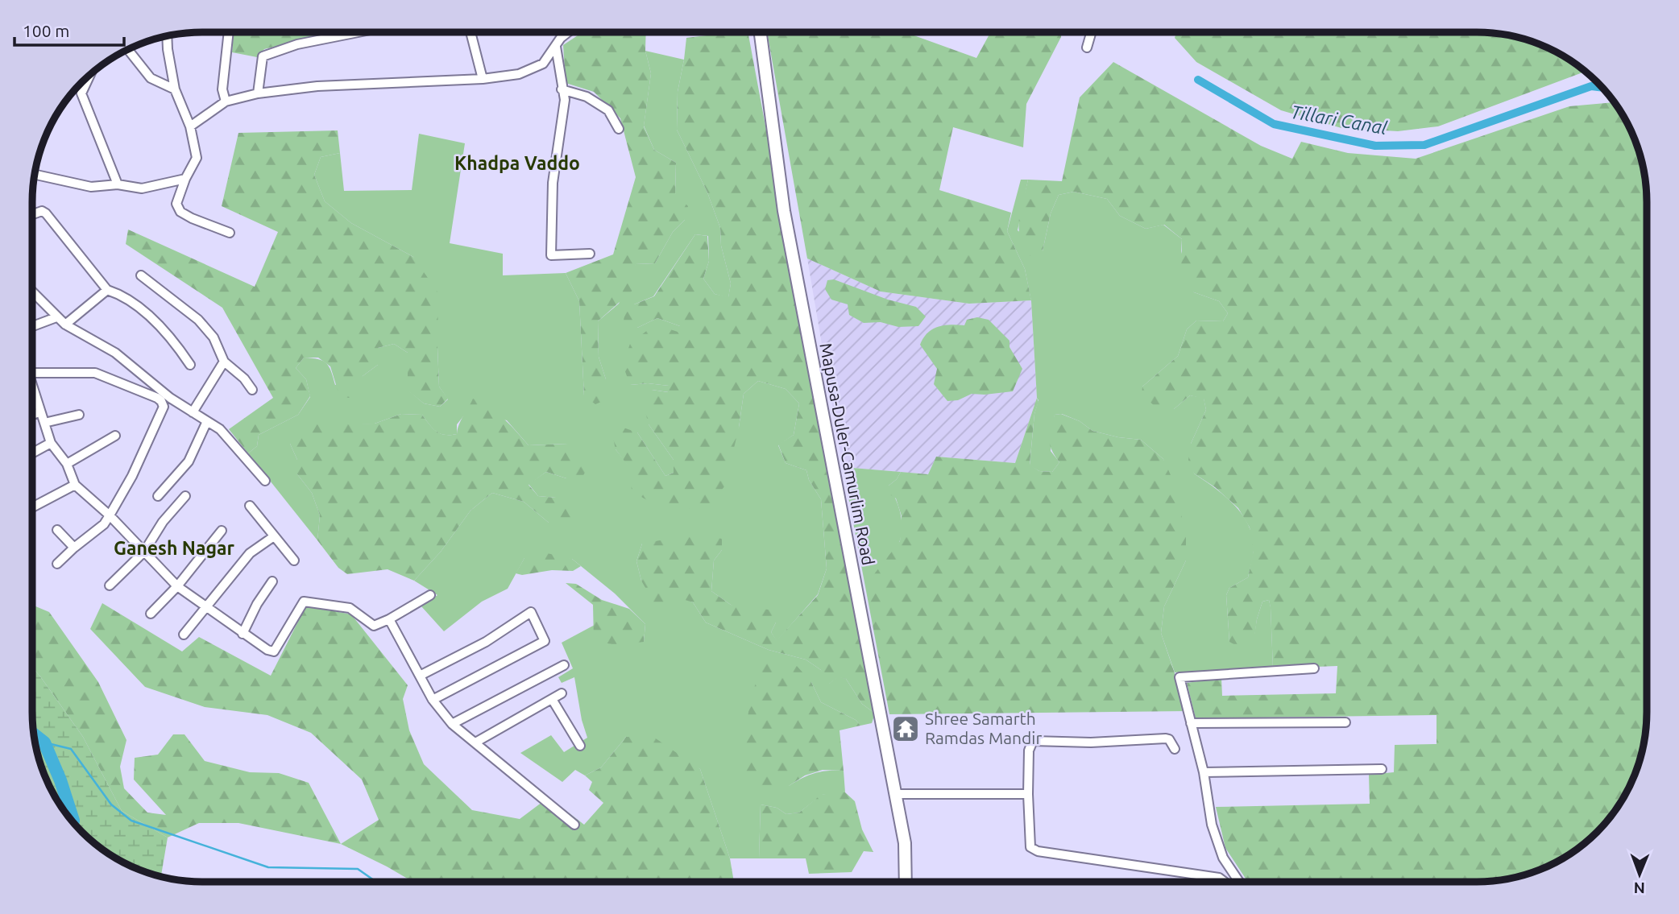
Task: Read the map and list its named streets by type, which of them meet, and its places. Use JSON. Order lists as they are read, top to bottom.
{
  "streets": {
    "street": ["Mapusa-Duler-Camurlim Road"]
  },
  "districts": ["Khadpa Vaddo", "Ganesh Nagar"],
  "water": ["Tillari Canal"],
  "places": {
    "temple": ["Shree Samarth Ramdas Mandir"]
  },
  "scale_bar": "100 m",
  "north": "bottom"
}
